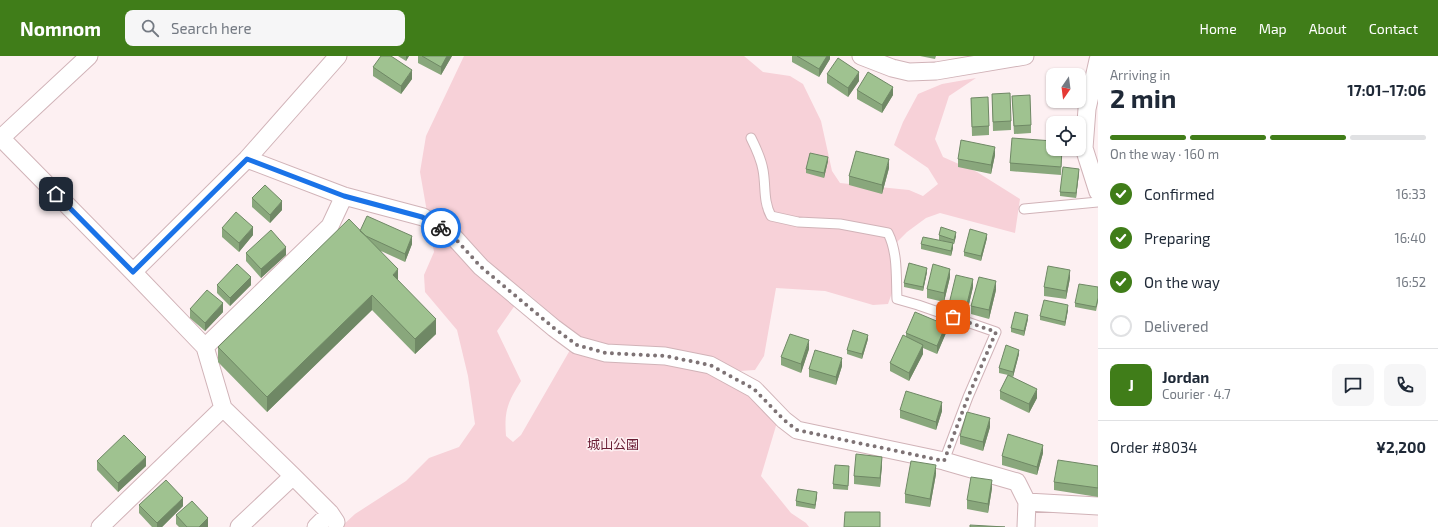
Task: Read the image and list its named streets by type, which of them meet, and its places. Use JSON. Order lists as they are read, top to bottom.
{
  "parks": ["城山公園"],
  "north": "bottom",
  "page": {
    "header": "Nomnom",
    "search": "Search here",
    "nav": [
      "Home",
      "Map",
      "About",
      "Contact"
    ],
    "heading": ["2 min", "Arriving in", "17:01–17:06"],
    "panel": [
      "Jordan",
      "Courier · 4.7",
      "Order #8034",
      "¥2,200"
    ],
    "bar": "On the way · 160 m",
    "list": [
      ["Confirmed", "16:33"],
      ["Preparing", "16:40"],
      ["On the way", "16:52"],
      "Delivered"
    ],
    "round": "J"
  }
}
